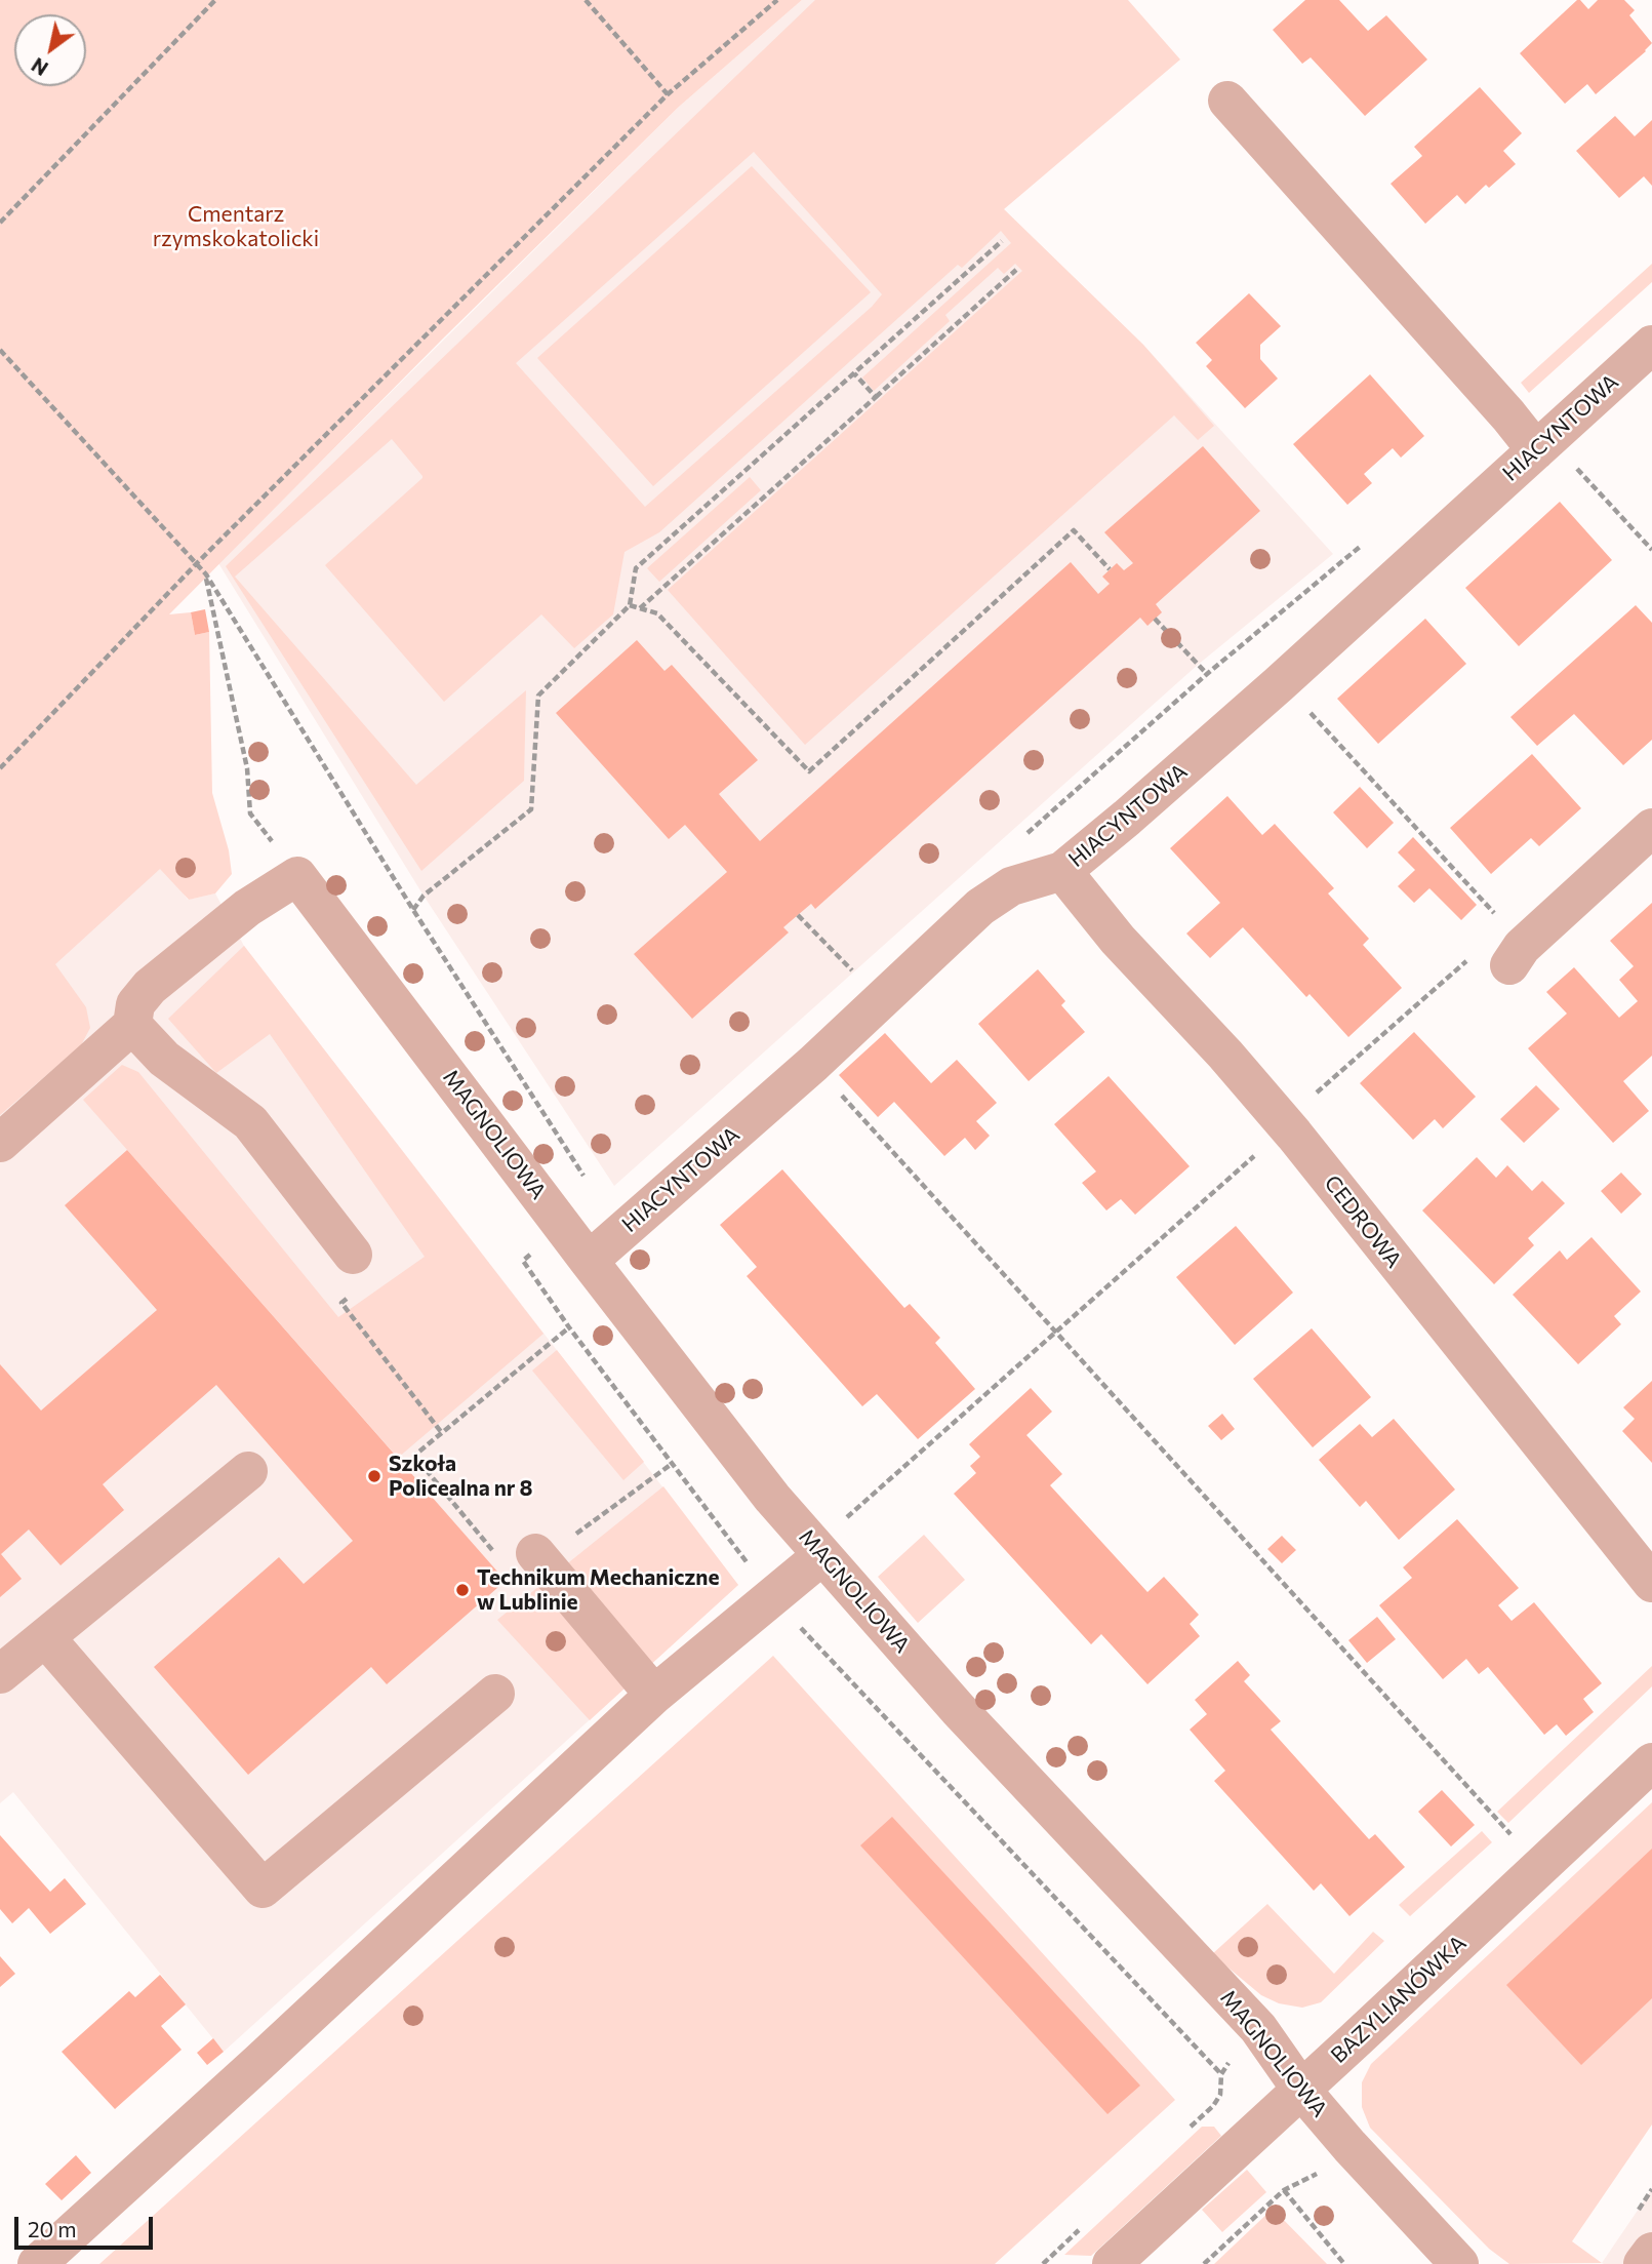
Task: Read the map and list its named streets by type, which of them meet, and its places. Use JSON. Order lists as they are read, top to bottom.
{
  "streets": {
    "street": [
      "HIACYNTOWA",
      "MAGNOLIOWA",
      "CEDROWA",
      "BAZYLIANÓWKA"
    ]
  },
  "crossings": [
    ["HIACYNTOWA", "MAGNOLIOWA"],
    ["HIACYNTOWA", "CEDROWA"],
    ["MAGNOLIOWA", "BAZYLIANÓWKA"]
  ],
  "parks": ["Cmentarz rzymskokatolicki"],
  "places": ["Szkoła Policealna nr 8", "Technikum Mechaniczne w Lublinie"],
  "scale_bar": "20 m",
  "north": "bottom left"
}
